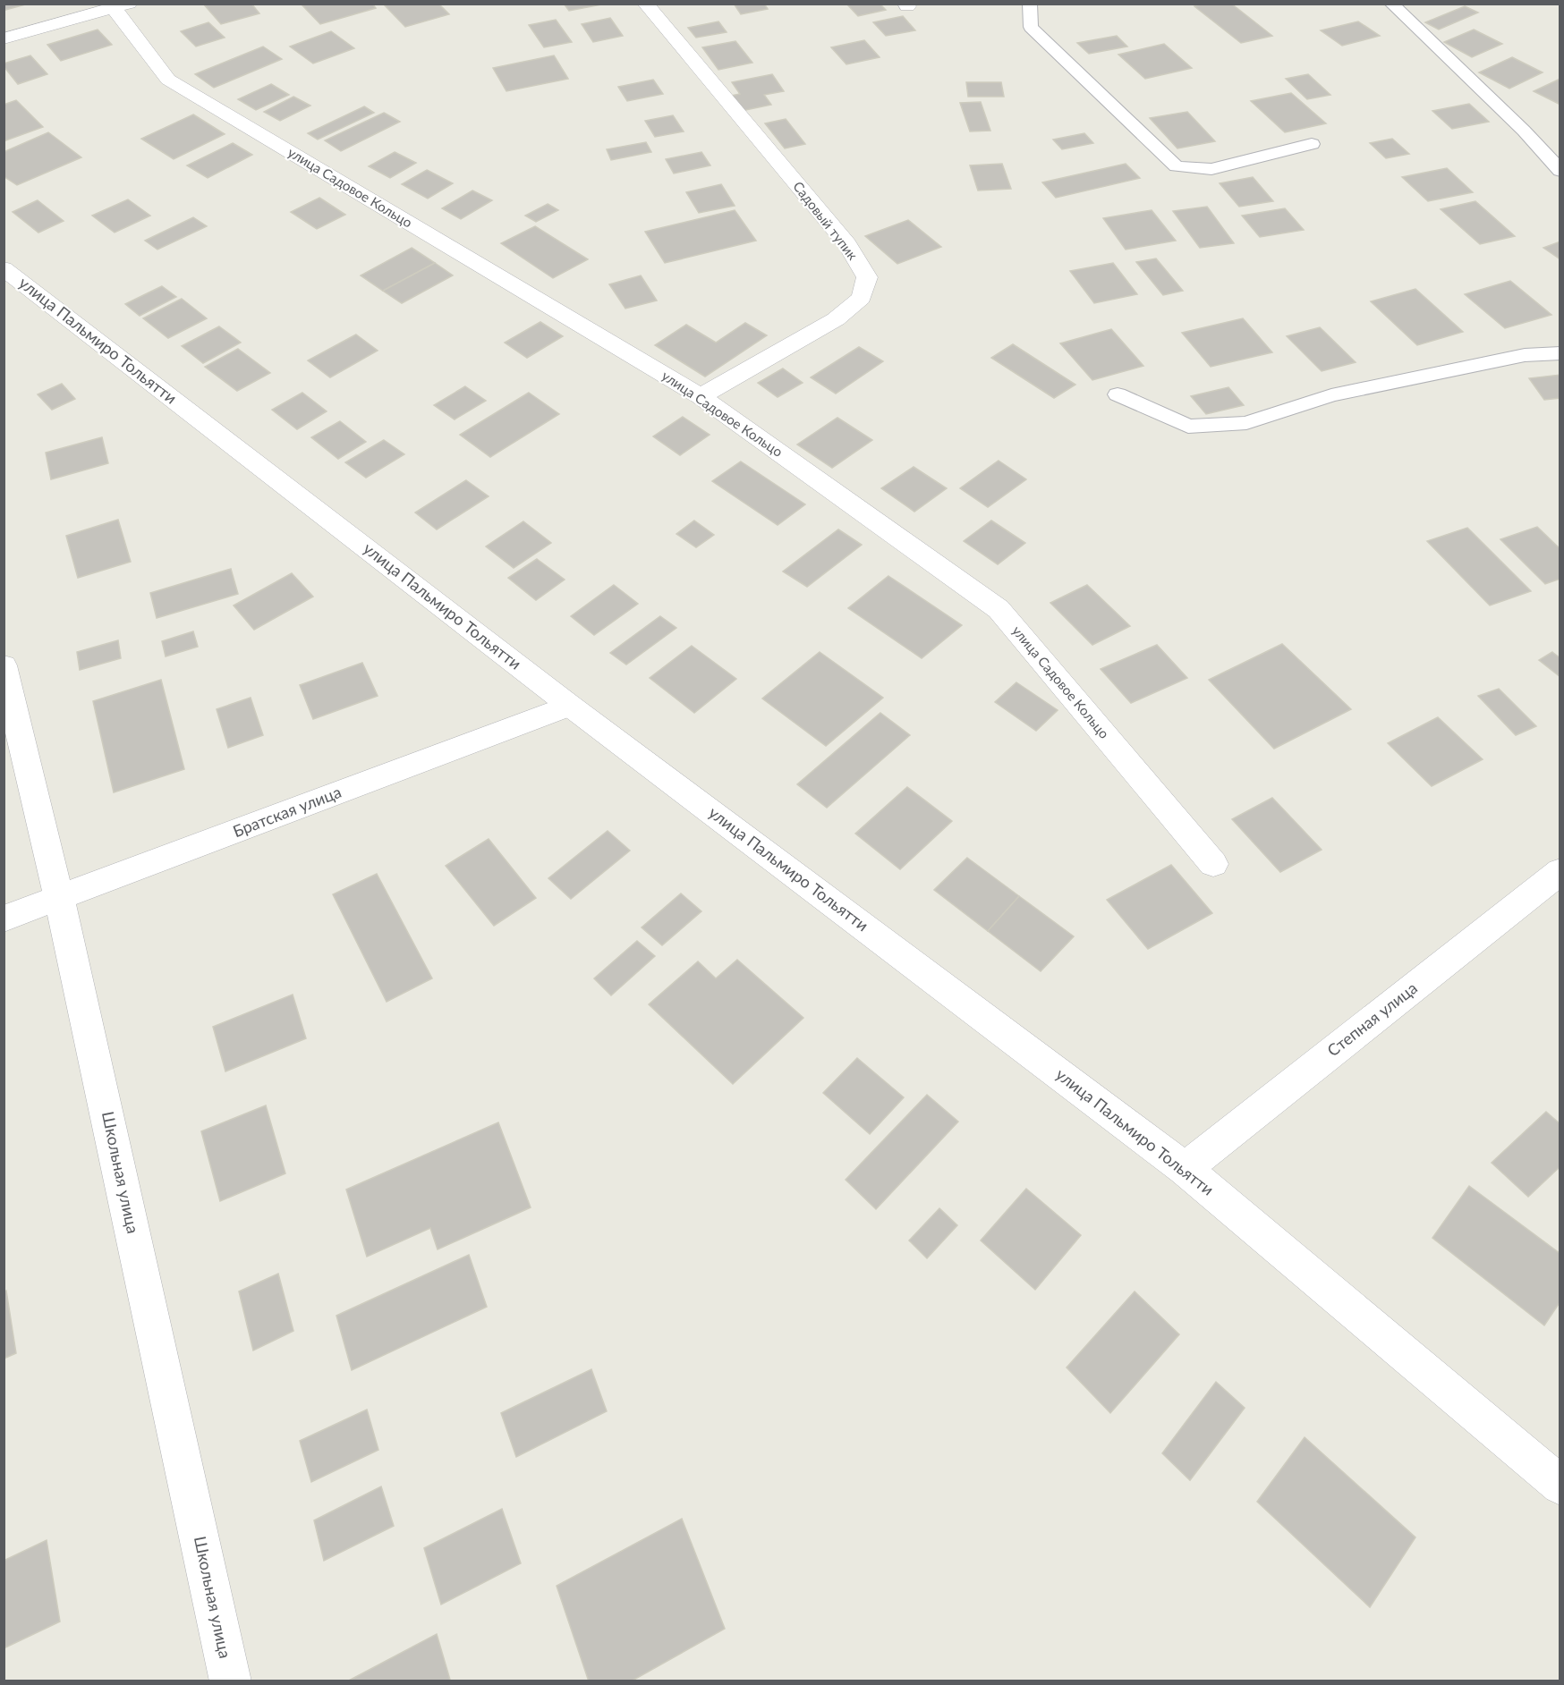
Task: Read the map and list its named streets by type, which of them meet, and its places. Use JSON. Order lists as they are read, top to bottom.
{
  "streets": {
    "street": [
      "улица Садовое Кольцо",
      "Садовый тупик",
      "улица Пальмиро Тольятти",
      "Братская улица",
      "Степная улица",
      "Школьная улица"
    ]
  },
  "crossings": [
    ["улица Садовое Кольцо", "Садовый тупик"],
    ["улица Пальмиро Тольятти", "Братская улица"],
    ["улица Пальмиро Тольятти", "Степная улица"],
    ["Братская улица", "Школьная улица"]
  ]
}
